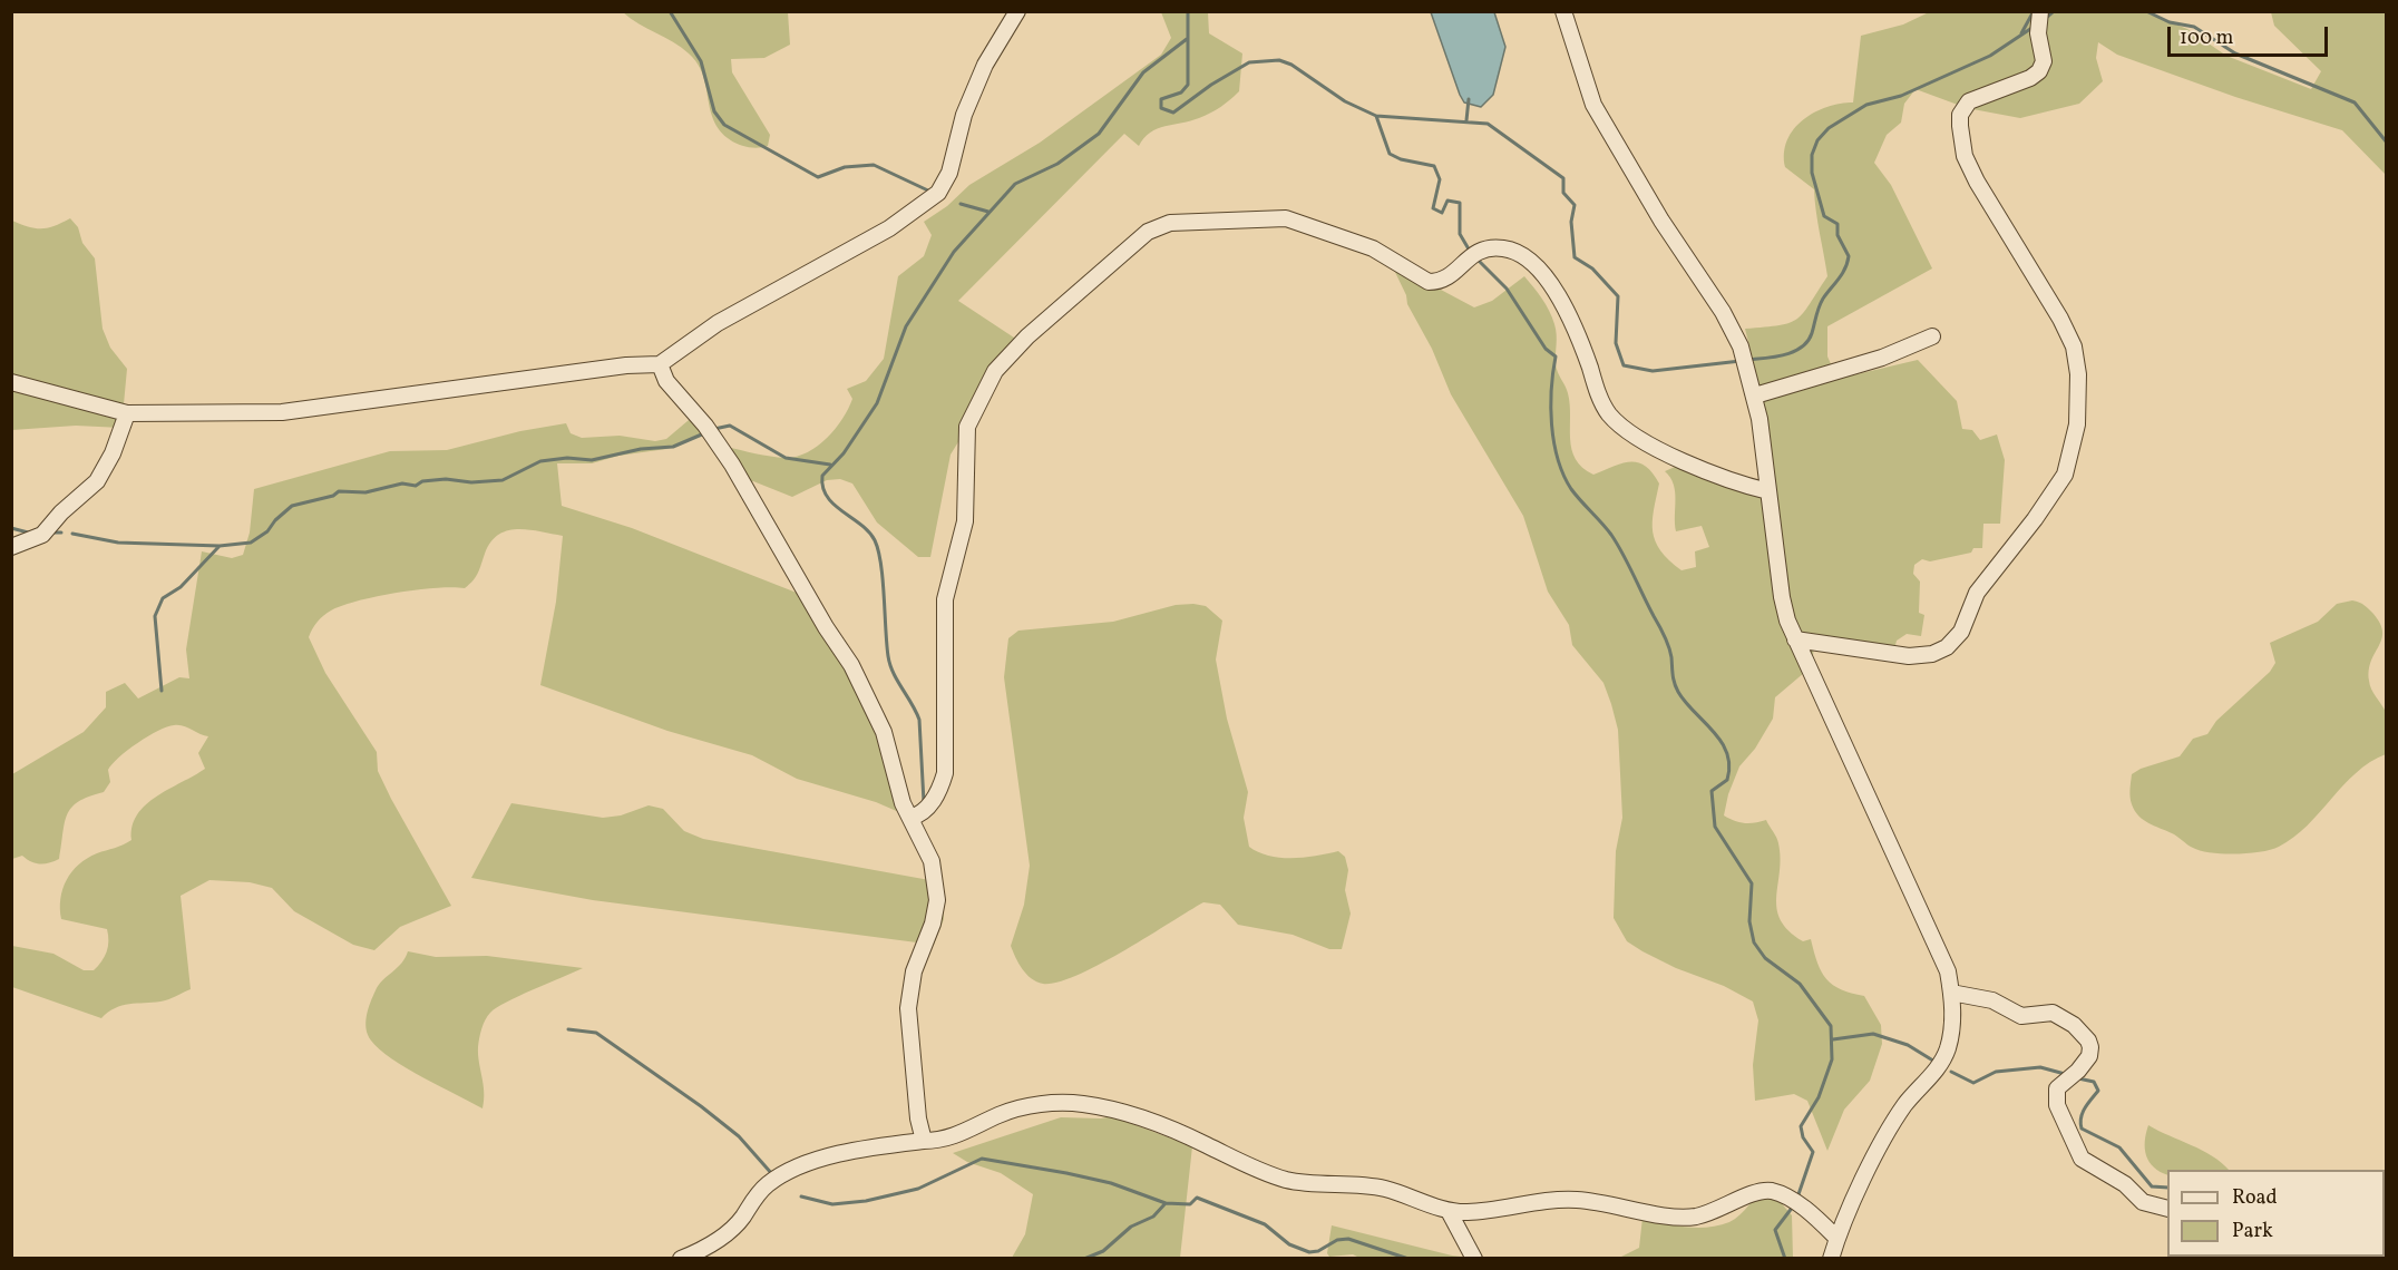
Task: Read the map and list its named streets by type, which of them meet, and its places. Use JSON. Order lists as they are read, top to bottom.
{
  "legend": ["Road", "Park"],
  "scale_bar": "100 m"
}
